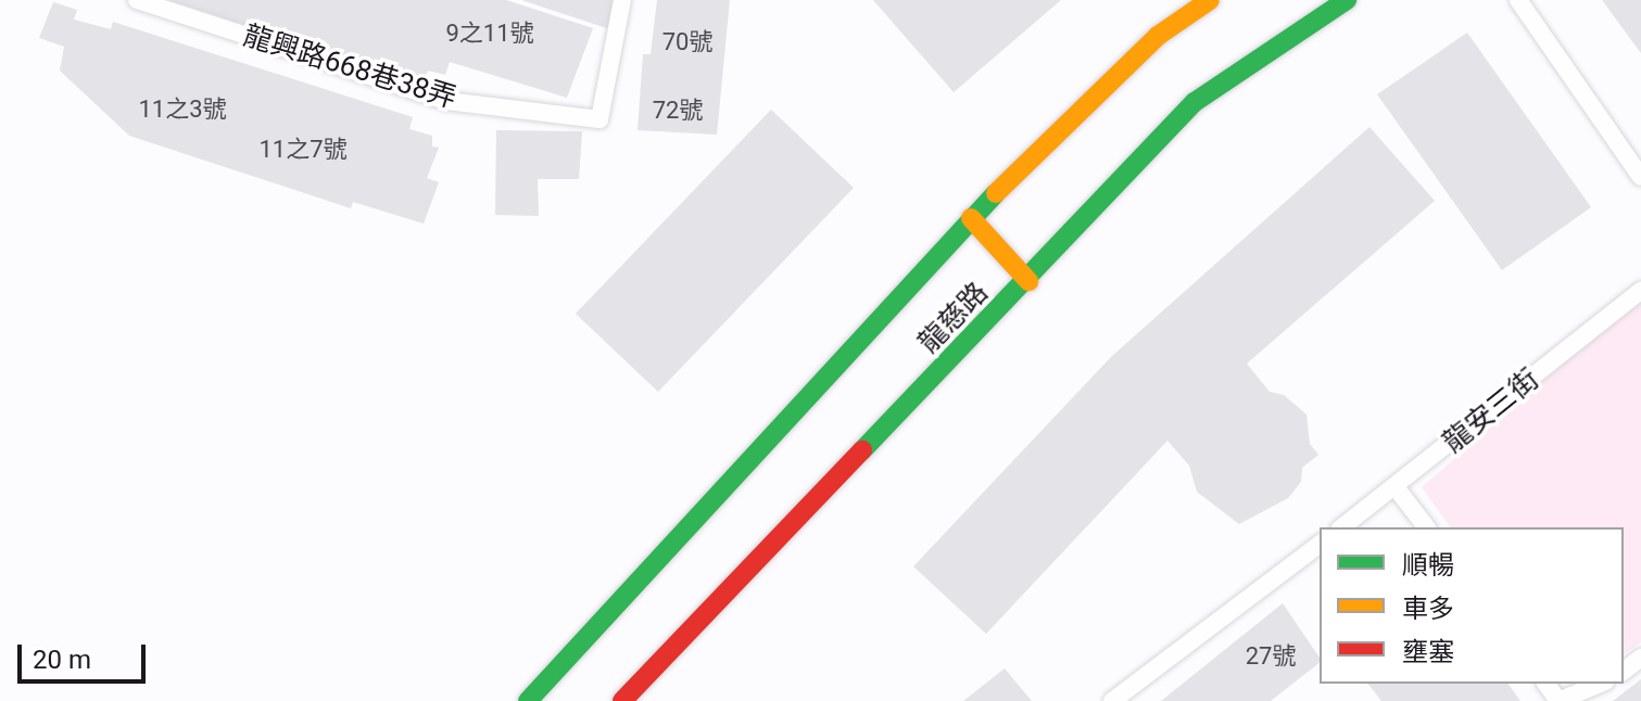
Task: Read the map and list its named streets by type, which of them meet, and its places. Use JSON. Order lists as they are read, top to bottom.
{
  "streets": {
    "street": ["龍慈路"],
    "lane": ["龍興路668巷38弄", "龍安三街"]
  },
  "house_numbers": [
    "9之11號",
    "70號",
    "11之3號",
    "72號",
    "11之7號",
    "27號"
  ],
  "legend": ["順暢", "車多", "壅塞"],
  "scale_bar": "20 m"
}
